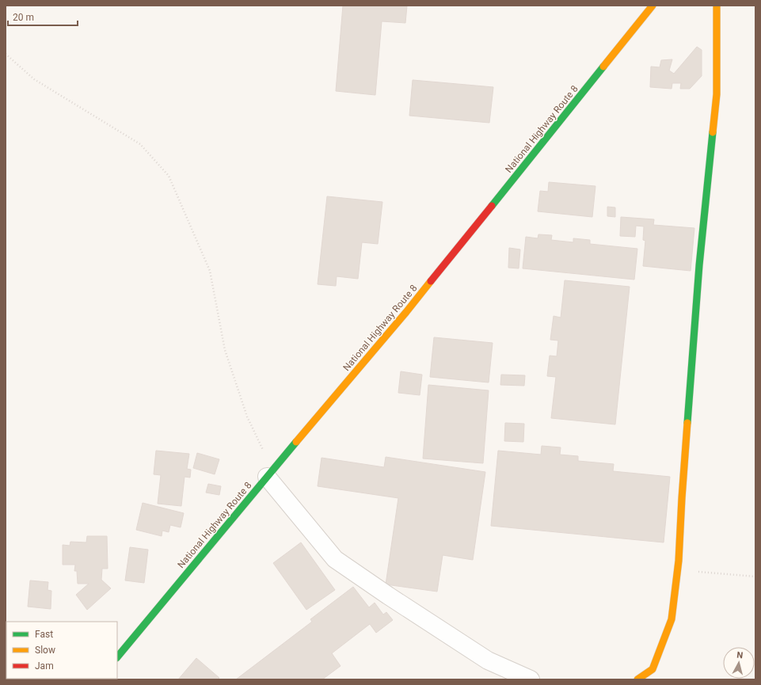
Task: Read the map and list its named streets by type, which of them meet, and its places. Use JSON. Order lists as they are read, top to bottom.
{
  "streets": {
    "main road": ["National Highway Route 8"]
  },
  "legend": ["Fast", "Slow", "Jam"],
  "scale_bar": "20 m",
  "north": "top"
}
